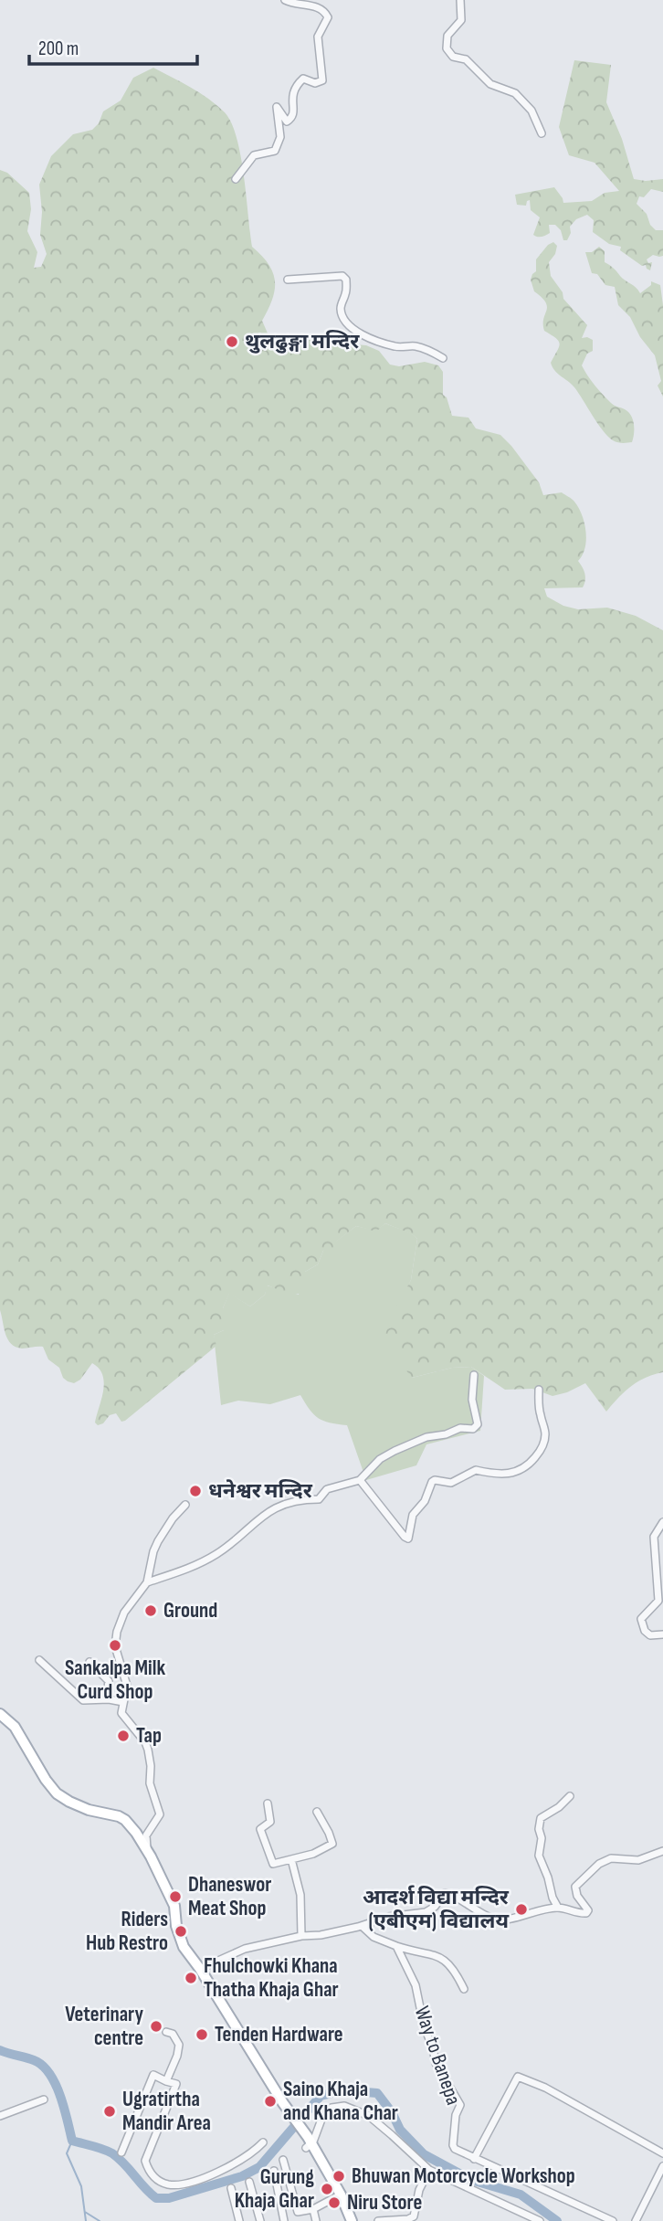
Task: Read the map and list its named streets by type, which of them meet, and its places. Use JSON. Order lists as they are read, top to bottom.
{
  "streets": {
    "street": ["Way to Banepa"]
  },
  "places": [
    "थुलढुङ्गा मन्दिर",
    "धनेश्वर मन्दिर",
    "Ground",
    "Sankalpa Milk Curd Shop",
    "Tap",
    "Dhaneswor Meat Shop",
    "आदर्श विद्या मन्दिर (एबीएम) विद्यालय",
    "Riders Hub Restro",
    "Fhulchowki Khana Thatha Khaja Ghar",
    "Veterinary centre",
    "Tenden Hardware",
    "Saino Khaja and Khana Char",
    "Ugratirtha Mandir Area",
    "Bhuwan Motorcycle Workshop",
    "Gurung Khaja Ghar",
    "Niru Store"
  ],
  "scale_bar": "200 m"
}
